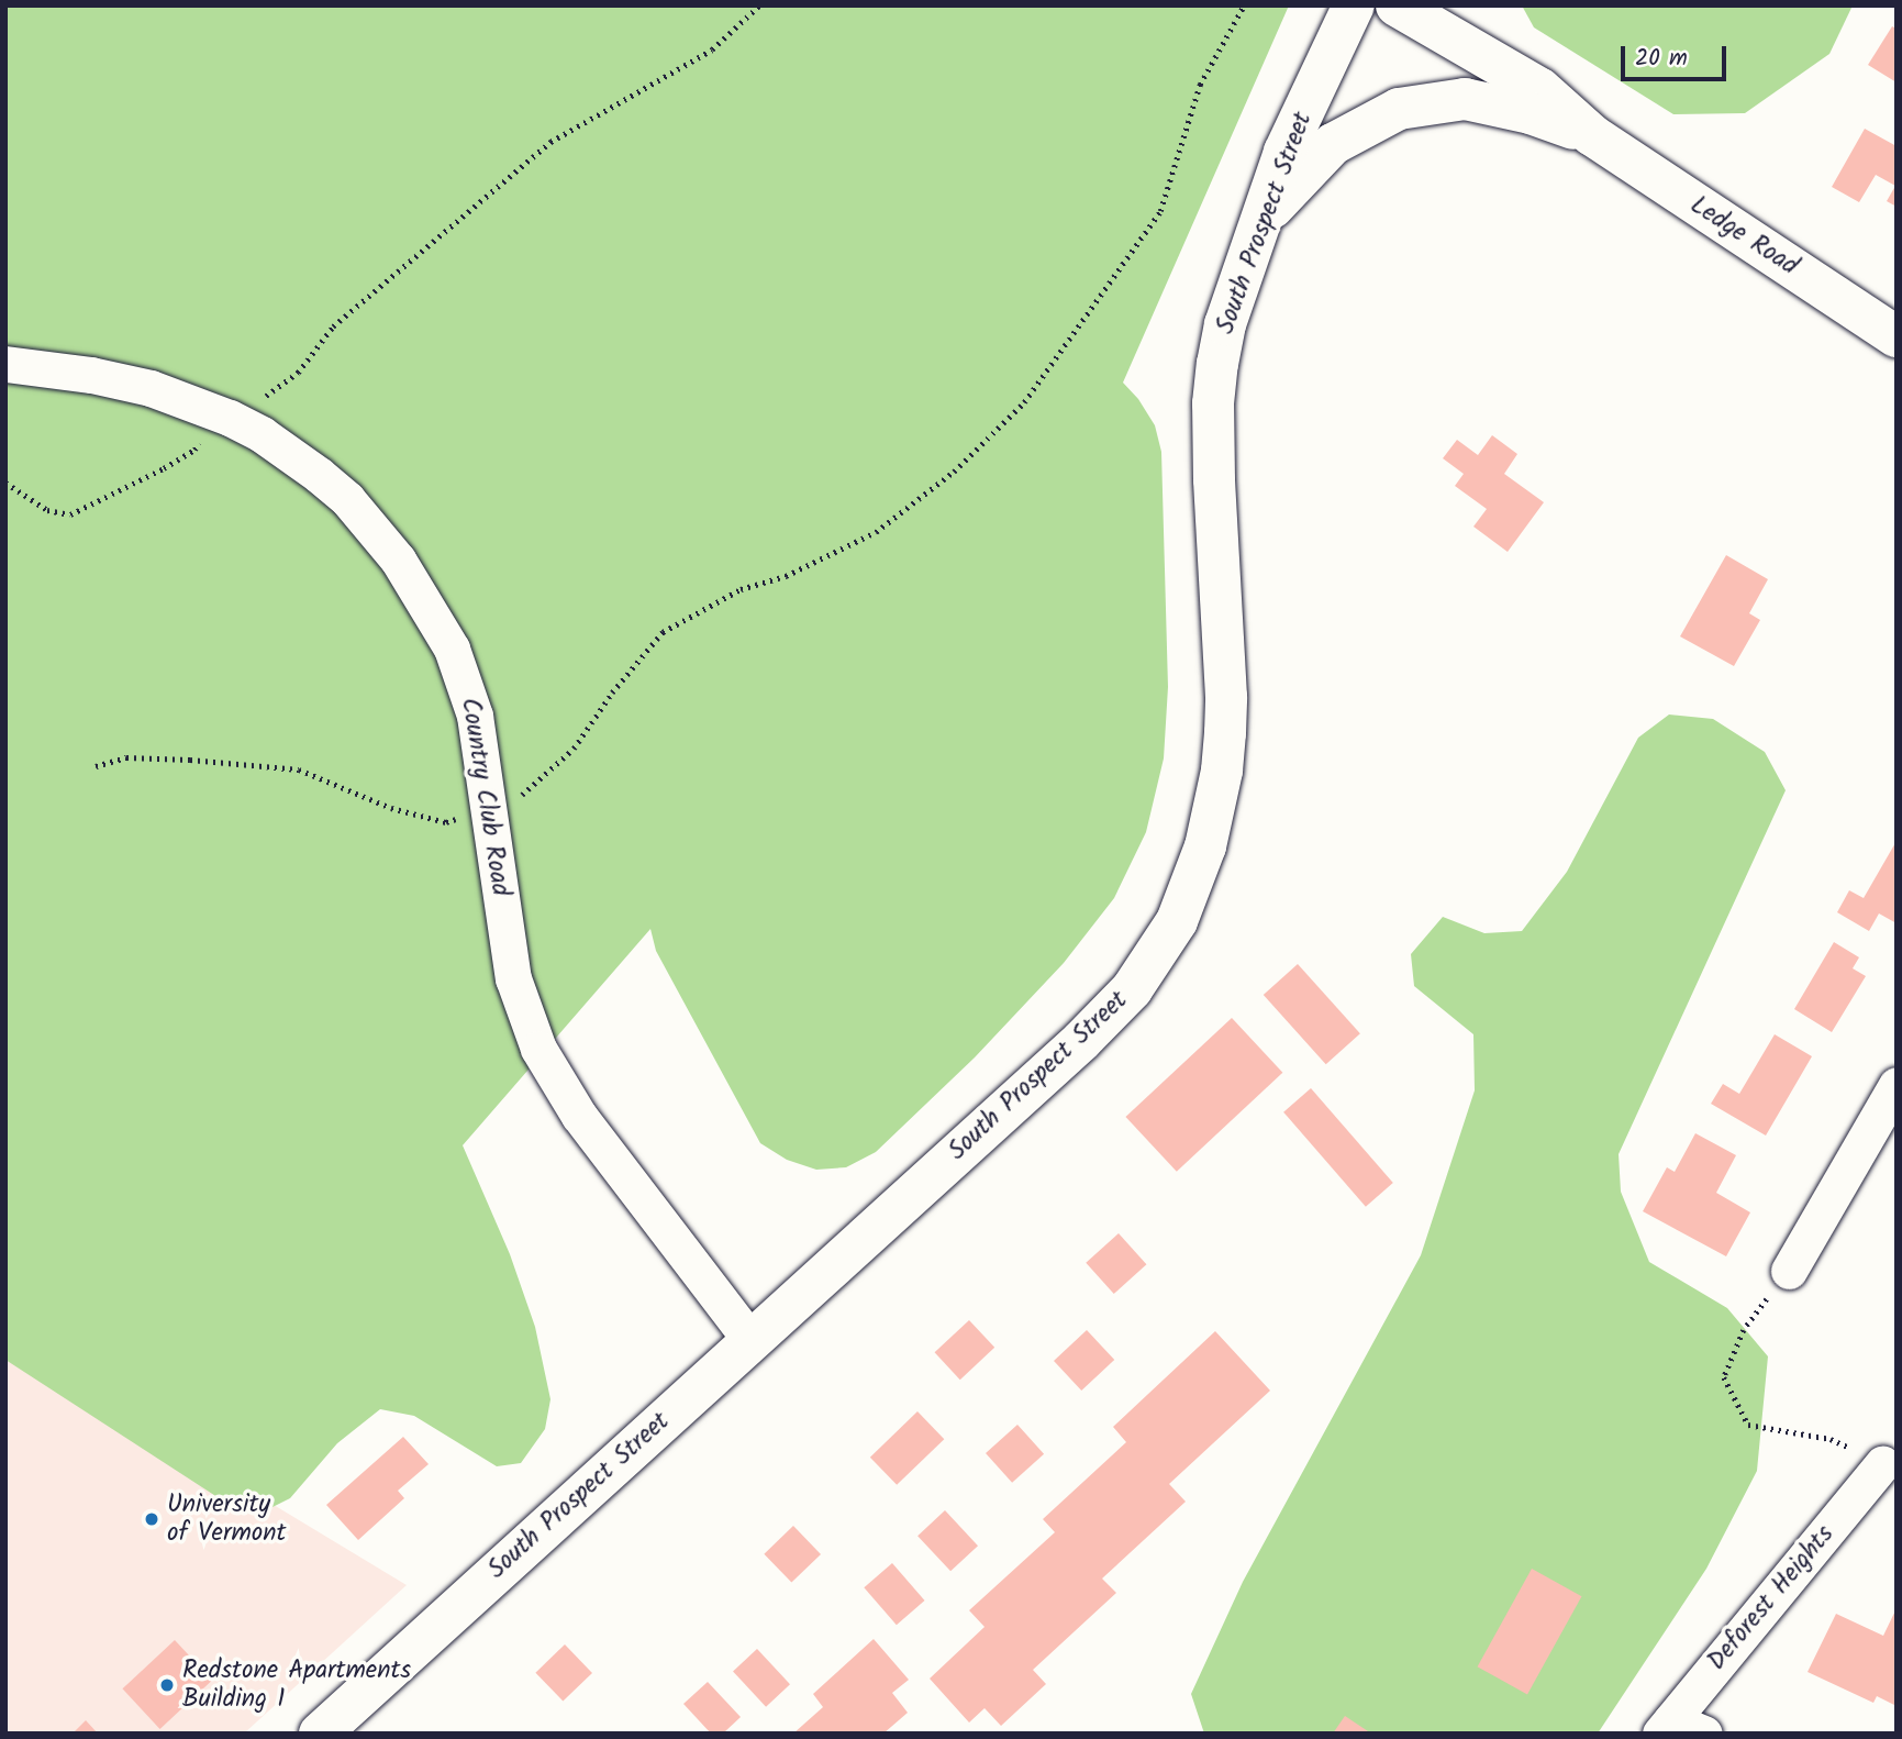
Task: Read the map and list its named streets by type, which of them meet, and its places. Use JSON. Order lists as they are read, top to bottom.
{
  "streets": {
    "street": [
      "South Prospect Street",
      "Ledge Road",
      "Country Club Road",
      "Deforest Heights"
    ]
  },
  "crossings": [
    ["South Prospect Street", "Ledge Road"],
    ["South Prospect Street", "Country Club Road"]
  ],
  "places": ["University of Vermont", "Redstone Apartments Building 1"],
  "scale_bar": "20 m"
}
